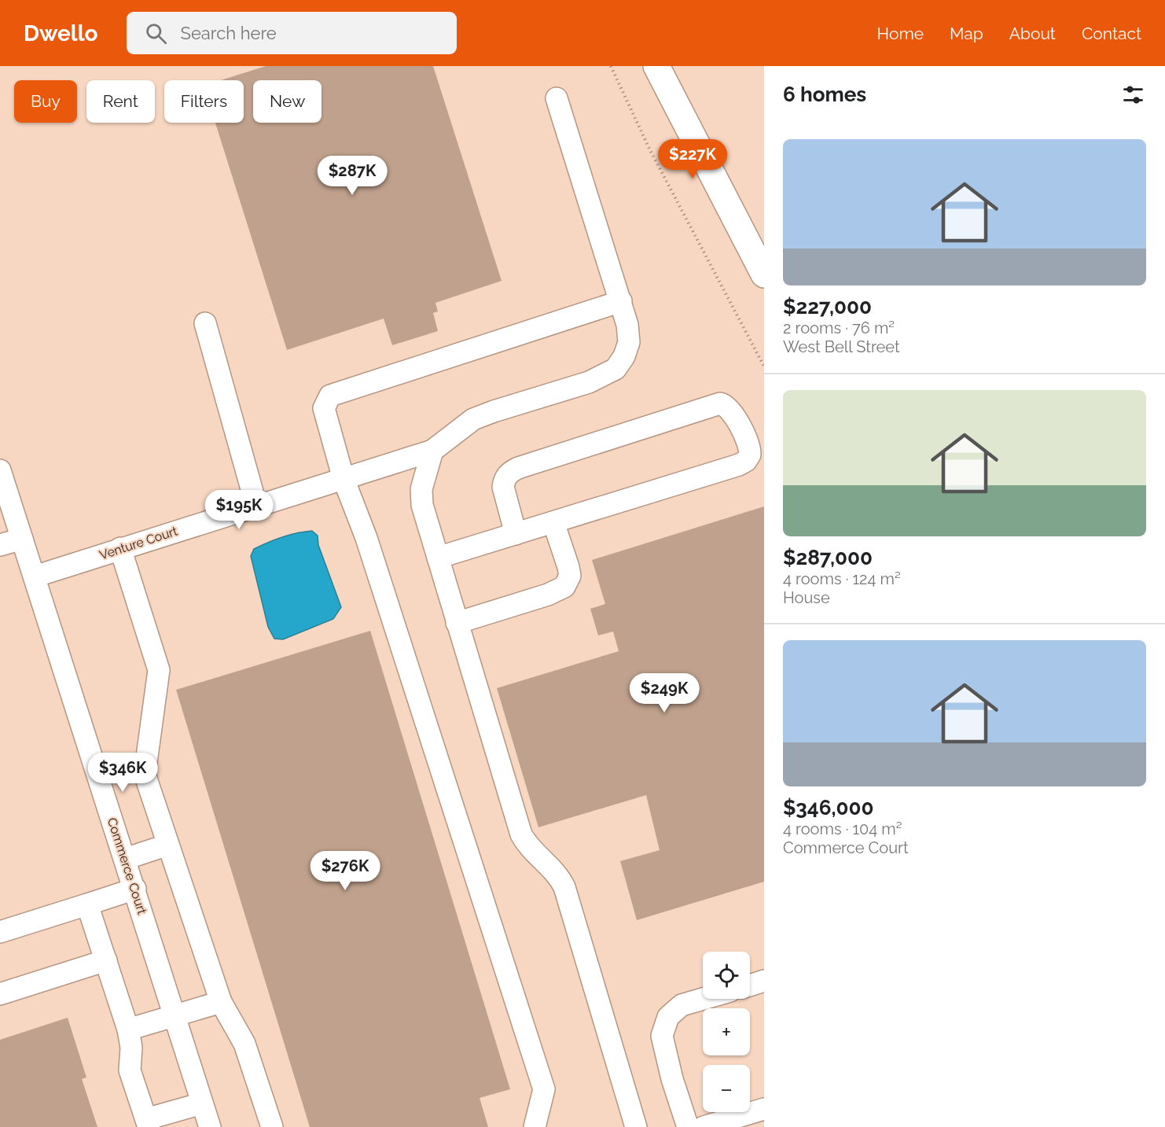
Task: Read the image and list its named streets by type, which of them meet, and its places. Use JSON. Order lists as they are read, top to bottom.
{
  "streets": {
    "street": ["Venture Court", "Commerce Court"]
  },
  "crossings": [
    ["Venture Court", "Commerce Court"]
  ],
  "page": {
    "header": "Dwello",
    "search": "Search here",
    "nav": [
      "Home",
      "Map",
      "About",
      "Contact"
    ],
    "heading": "6 homes",
    "chip": [
      "Buy",
      "Rent",
      "Filters",
      "New"
    ],
    "list": [
      {
        "name": "$227,000",
        "note": "2 rooms · 76 m² · West Bell Street"
      },
      {
        "name": "$287,000",
        "note": "4 rooms · 124 m² · House"
      },
      {
        "name": "$346,000",
        "note": "4 rooms · 104 m² · Commerce Court"
      }
    ],
    "price": [
      "$227K",
      "$287K",
      "$195K",
      "$249K",
      "$346K",
      "$276K"
    ],
    "map_buttons": ["+", "−"]
  }
}
